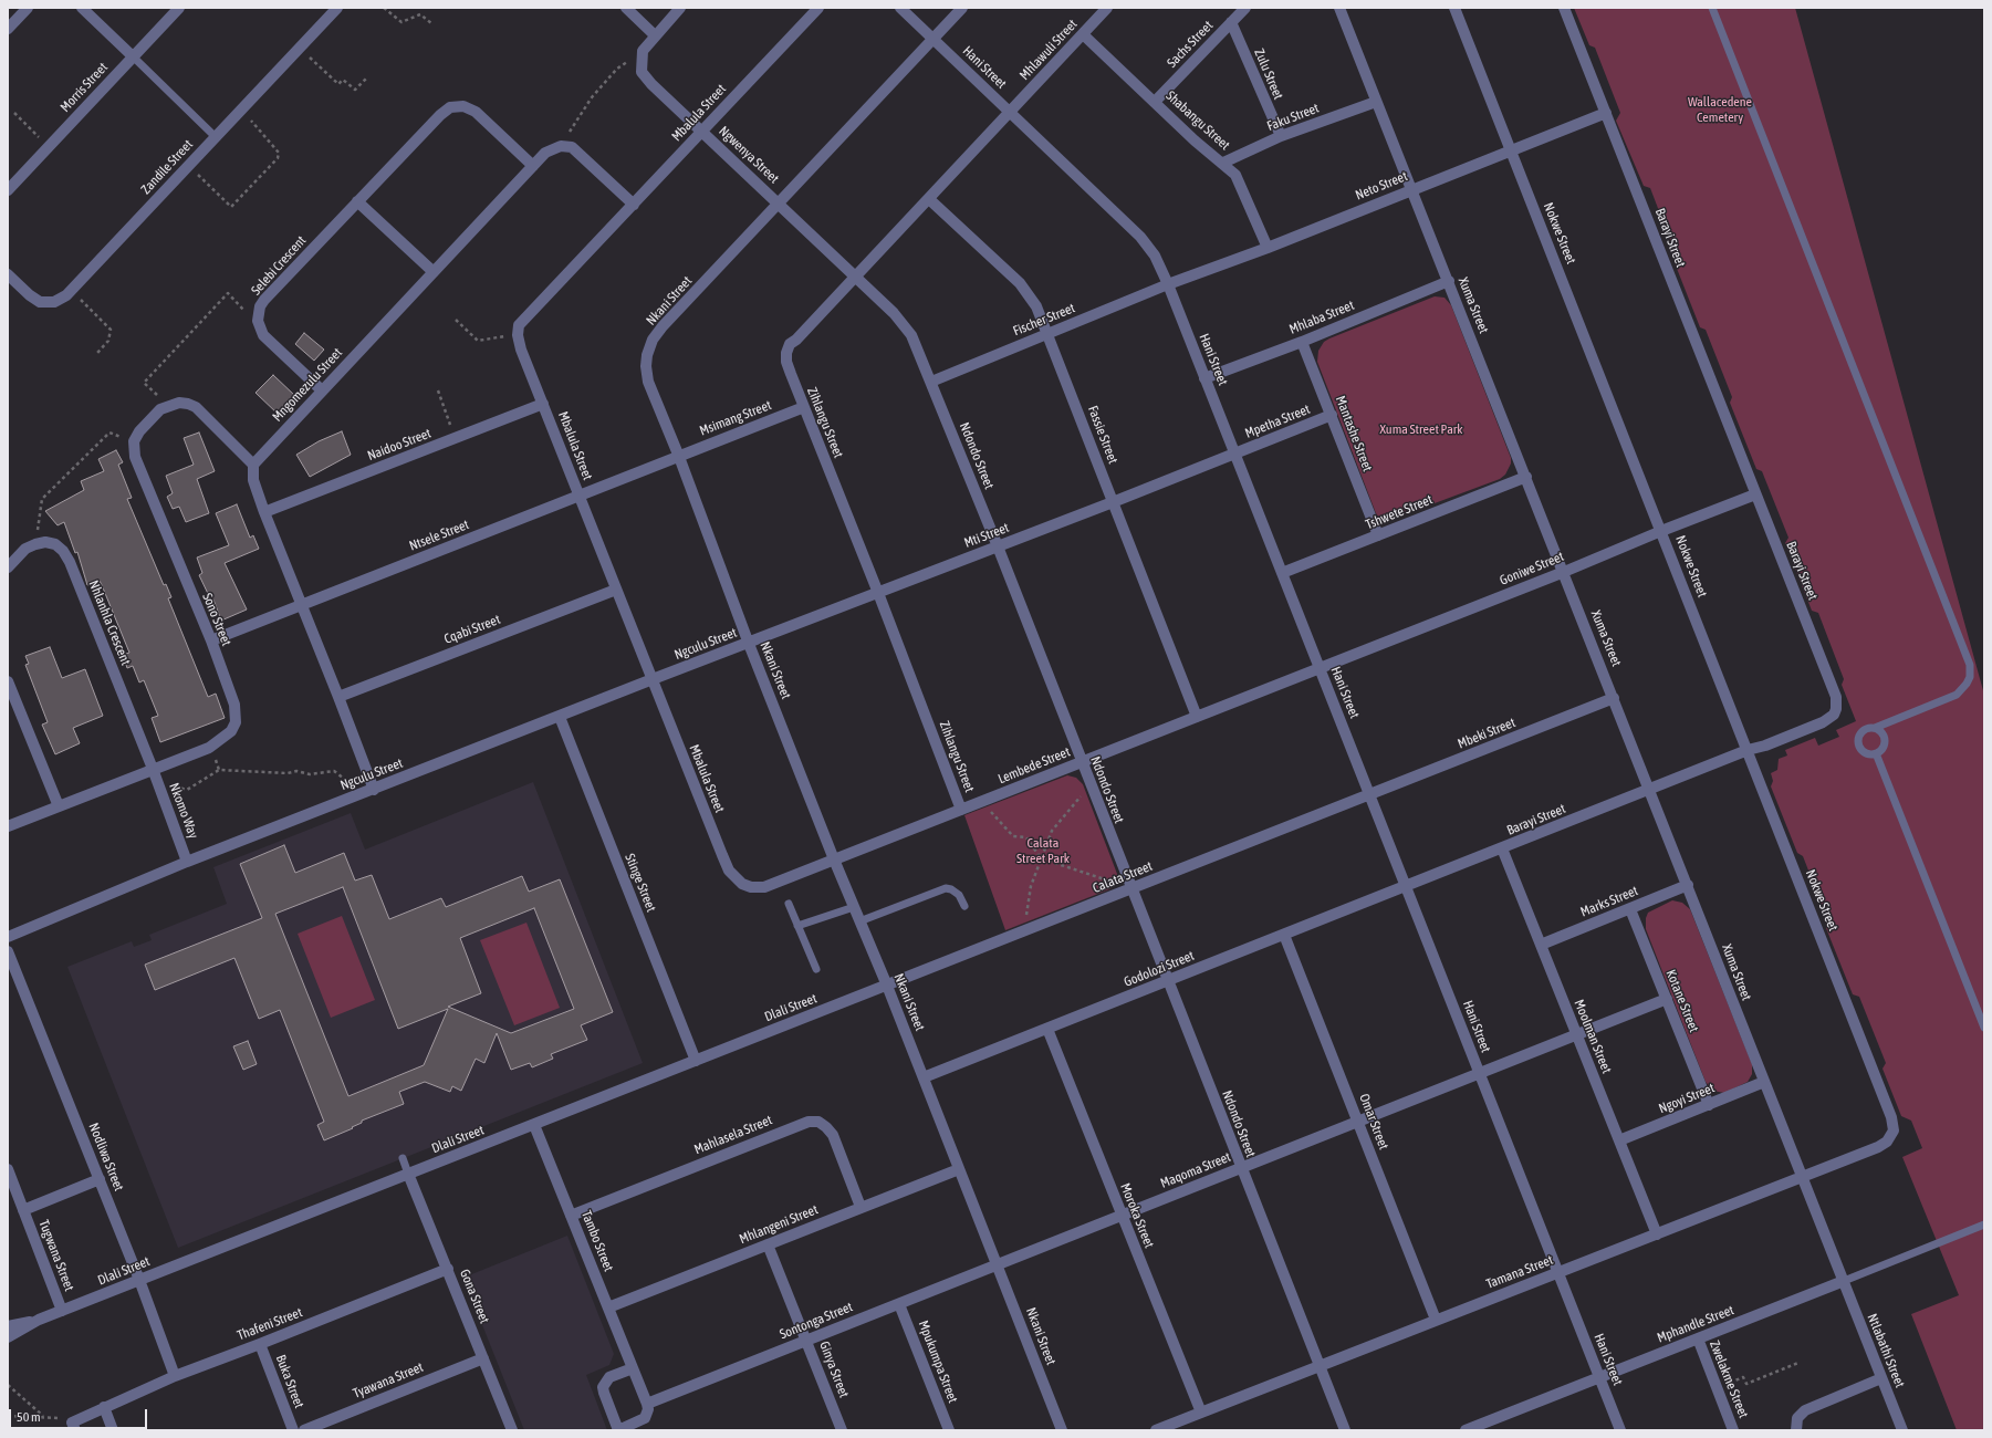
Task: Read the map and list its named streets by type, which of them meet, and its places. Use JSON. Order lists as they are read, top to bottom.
{
  "streets": {
    "street": [
      "Sachs Street",
      "Mhlawuli Street",
      "Hani Street",
      "Zulu Street",
      "Morris Street",
      "Mbalula Street",
      "Faku Street",
      "Shabangu Street",
      "Ngwenya Street",
      "Zandile Street",
      "Neto Street",
      "Nokwe Street",
      "Barayi Street",
      "Selebi Crescent",
      "Nkani Street",
      "Xuma Street",
      "Mhlaba Street",
      "Fischer Street",
      "Mngomezulu Street",
      "Msimang Street",
      "Mpetha Street",
      "Zihlangu Street",
      "Mantashe Street",
      "Fassie Street",
      "Naidoo Street",
      "Ndondo Street",
      "Tshwete Street",
      "Ntsele Street",
      "Mti Street",
      "Goniwe Street",
      "Sono Street",
      "Nhlanhla Crescent",
      "Cqabi Street",
      "Ngculu Street",
      "Mbeki Street",
      "Lembede Street",
      "Nkomo Way",
      "Calata Street",
      "Stinge Street",
      "Marks Street",
      "Godolozi Street",
      "Kotane Street",
      "Dlali Street",
      "Moolman Street",
      "Ngoyi Street",
      "Omar Street",
      "Mahlasela Street",
      "Nodliwa Street",
      "Maqoma Street",
      "Moroka Street",
      "Mhlangeni Street",
      "Tambo Street",
      "Tugwana Street",
      "Tamana Street",
      "Gona Street",
      "Sontonga Street",
      "Thafeni Street",
      "Mphandle Street",
      "Ntlabathi Street",
      "Mpukumpa Street",
      "Ginya Street",
      "Zwelakme Street",
      "Tyawana Street",
      "Buka Street"
    ]
  },
  "crossings": [
    ["Sachs Street", "Zulu Street"],
    ["Sachs Street", "Shabangu Street"],
    ["Mhlawuli Street", "Hani Street"],
    ["Mhlawuli Street", "Shabangu Street"],
    ["Mhlawuli Street", "Zihlangu Street"],
    ["Hani Street", "Neto Street"],
    ["Hani Street", "Barayi Street"],
    ["Hani Street", "Nkani Street"],
    ["Hani Street", "Mhlaba Street"],
    ["Hani Street", "Fischer Street"],
    ["Hani Street", "Mpetha Street"],
    ["Hani Street", "Zihlangu Street"],
    ["Hani Street", "Tshwete Street"],
    ["Hani Street", "Mti Street"],
    ["Hani Street", "Goniwe Street"],
    ["Hani Street", "Mbeki Street"],
    ["Hani Street", "Lembede Street"],
    ["Hani Street", "Calata Street"],
    ["Hani Street", "Godolozi Street"],
    ["Hani Street", "Maqoma Street"],
    ["Hani Street", "Tamana Street"],
    ["Hani Street", "Mphandle Street"],
    ["Zulu Street", "Faku Street"],
    ["Mbalula Street", "Ngwenya Street"],
    ["Mbalula Street", "Nkani Street"],
    ["Mbalula Street", "Naidoo Street"],
    ["Mbalula Street", "Ntsele Street"],
    ["Mbalula Street", "Cqabi Street"],
    ["Mbalula Street", "Ngculu Street"],
    ["Mbalula Street", "Lembede Street"],
    ["Faku Street", "Shabangu Street"],
    ["Faku Street", "Xuma Street"],
    ["Shabangu Street", "Neto Street"],
    ["Ngwenya Street", "Nkani Street"],
    ["Ngwenya Street", "Ndondo Street"],
    ["Neto Street", "Nokwe Street"],
    ["Neto Street", "Barayi Street"],
    ["Neto Street", "Xuma Street"],
    ["Neto Street", "Fischer Street"],
    ["Nokwe Street", "Barayi Street"],
    ["Nokwe Street", "Goniwe Street"],
    ["Nokwe Street", "Tamana Street"],
    ["Barayi Street", "Xuma Street"],
    ["Barayi Street", "Goniwe Street"],
    ["Barayi Street", "Godolozi Street"],
    ["Barayi Street", "Moolman Street"],
    ["Selebi Crescent", "Mngomezulu Street"],
    ["Nkani Street", "Msimang Street"],
    ["Nkani Street", "Ndondo Street"],
    ["Nkani Street", "Ntsele Street"],
    ["Nkani Street", "Mti Street"],
    ["Nkani Street", "Ngculu Street"],
    ["Nkani Street", "Lembede Street"],
    ["Nkani Street", "Calata Street"],
    ["Nkani Street", "Godolozi Street"],
    ["Nkani Street", "Dlali Street"],
    ["Nkani Street", "Maqoma Street"],
    ["Nkani Street", "Mhlangeni Street"],
    ["Nkani Street", "Sontonga Street"],
    ["Xuma Street", "Mhlaba Street"],
    ["Xuma Street", "Tshwete Street"],
    ["Xuma Street", "Goniwe Street"],
    ["Xuma Street", "Mbeki Street"],
    ["Xuma Street", "Marks Street"],
    ["Xuma Street", "Ngoyi Street"],
    ["Xuma Street", "Tamana Street"],
    ["Xuma Street", "Mphandle Street"],
    ["Xuma Street", "Ntlabathi Street"],
    ["Mhlaba Street", "Mantashe Street"],
    ["Fischer Street", "Fassie Street"],
    ["Fischer Street", "Ndondo Street"],
    ["Msimang Street", "Zihlangu Street"],
    ["Msimang Street", "Ntsele Street"],
    ["Mpetha Street", "Mantashe Street"],
    ["Mpetha Street", "Mti Street"],
    ["Zihlangu Street", "Fassie Street"],
    ["Zihlangu Street", "Ndondo Street"],
    ["Zihlangu Street", "Mti Street"],
    ["Zihlangu Street", "Lembede Street"],
    ["Mantashe Street", "Tshwete Street"],
    ["Fassie Street", "Mti Street"],
    ["Fassie Street", "Lembede Street"],
    ["Ndondo Street", "Mti Street"],
    ["Ndondo Street", "Lembede Street"],
    ["Ndondo Street", "Calata Street"],
    ["Ndondo Street", "Godolozi Street"],
    ["Ndondo Street", "Maqoma Street"],
    ["Ndondo Street", "Tamana Street"],
    ["Ntsele Street", "Sono Street"],
    ["Mti Street", "Ngculu Street"],
    ["Goniwe Street", "Lembede Street"],
    ["Sono Street", "Nhlanhla Crescent"],
    ["Sono Street", "Nkomo Way"],
    ["Nhlanhla Crescent", "Nkomo Way"],
    ["Ngculu Street", "Nkomo Way"],
    ["Ngculu Street", "Stinge Street"],
    ["Mbeki Street", "Calata Street"],
    ["Calata Street", "Dlali Street"],
    ["Stinge Street", "Dlali Street"],
    ["Marks Street", "Kotane Street"],
    ["Marks Street", "Moolman Street"],
    ["Godolozi Street", "Omar Street"],
    ["Godolozi Street", "Moroka Street"],
    ["Kotane Street", "Ngoyi Street"],
    ["Kotane Street", "Maqoma Street"],
    ["Dlali Street", "Nodliwa Street"],
    ["Dlali Street", "Tambo Street"],
    ["Dlali Street", "Tugwana Street"],
    ["Dlali Street", "Gona Street"],
    ["Moolman Street", "Ngoyi Street"],
    ["Moolman Street", "Maqoma Street"],
    ["Moolman Street", "Tamana Street"],
    ["Omar Street", "Maqoma Street"],
    ["Omar Street", "Tamana Street"],
    ["Mahlasela Street", "Mhlangeni Street"],
    ["Mahlasela Street", "Tambo Street"],
    ["Nodliwa Street", "Tugwana Street"],
    ["Nodliwa Street", "Thafeni Street"],
    ["Maqoma Street", "Moroka Street"],
    ["Maqoma Street", "Sontonga Street"],
    ["Moroka Street", "Tamana Street"],
    ["Mhlangeni Street", "Tambo Street"],
    ["Mhlangeni Street", "Ginya Street"],
    ["Tambo Street", "Sontonga Street"],
    ["Gona Street", "Thafeni Street"],
    ["Gona Street", "Tyawana Street"],
    ["Sontonga Street", "Mpukumpa Street"],
    ["Sontonga Street", "Ginya Street"],
    ["Thafeni Street", "Buka Street"],
    ["Mphandle Street", "Ntlabathi Street"],
    ["Mphandle Street", "Zwelakme Street"]
  ],
  "parks": ["Wallacedene Cemetery", "Xuma Street Park", "Calata Street Park"],
  "scale_bar": "50 m"
}
